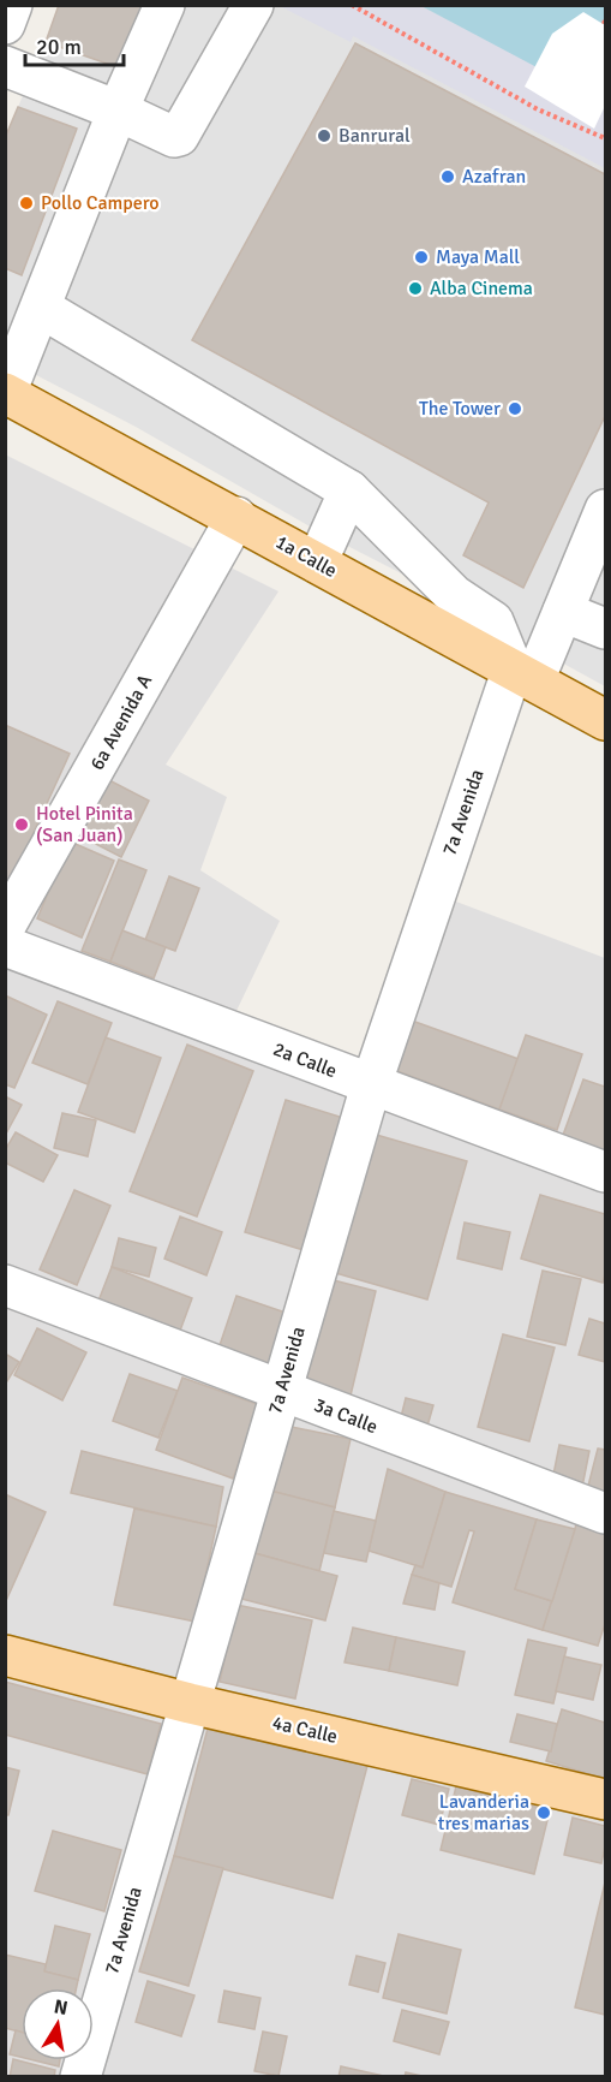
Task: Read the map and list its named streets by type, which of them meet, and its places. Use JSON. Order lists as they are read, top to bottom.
{
  "streets": {
    "main road": ["1a Calle", "4a Calle"],
    "street": [
      "6a Avenida A",
      "7a Avenida",
      "2a Calle",
      "3a Calle"
    ]
  },
  "crossings": [
    ["1a Calle", "6a Avenida A"],
    ["1a Calle", "7a Avenida"],
    ["7a Avenida", "2a Calle"],
    ["7a Avenida", "3a Calle"],
    ["7a Avenida", "4a Calle"]
  ],
  "places": [
    "Banrural",
    "Azafran",
    "Pollo Campero",
    "Maya Mall",
    "Alba Cinema",
    "The Tower",
    "Hotel Pinita (San Juan)",
    "Lavanderia tres marias"
  ],
  "scale_bar": "20 m",
  "north": "top"
}
